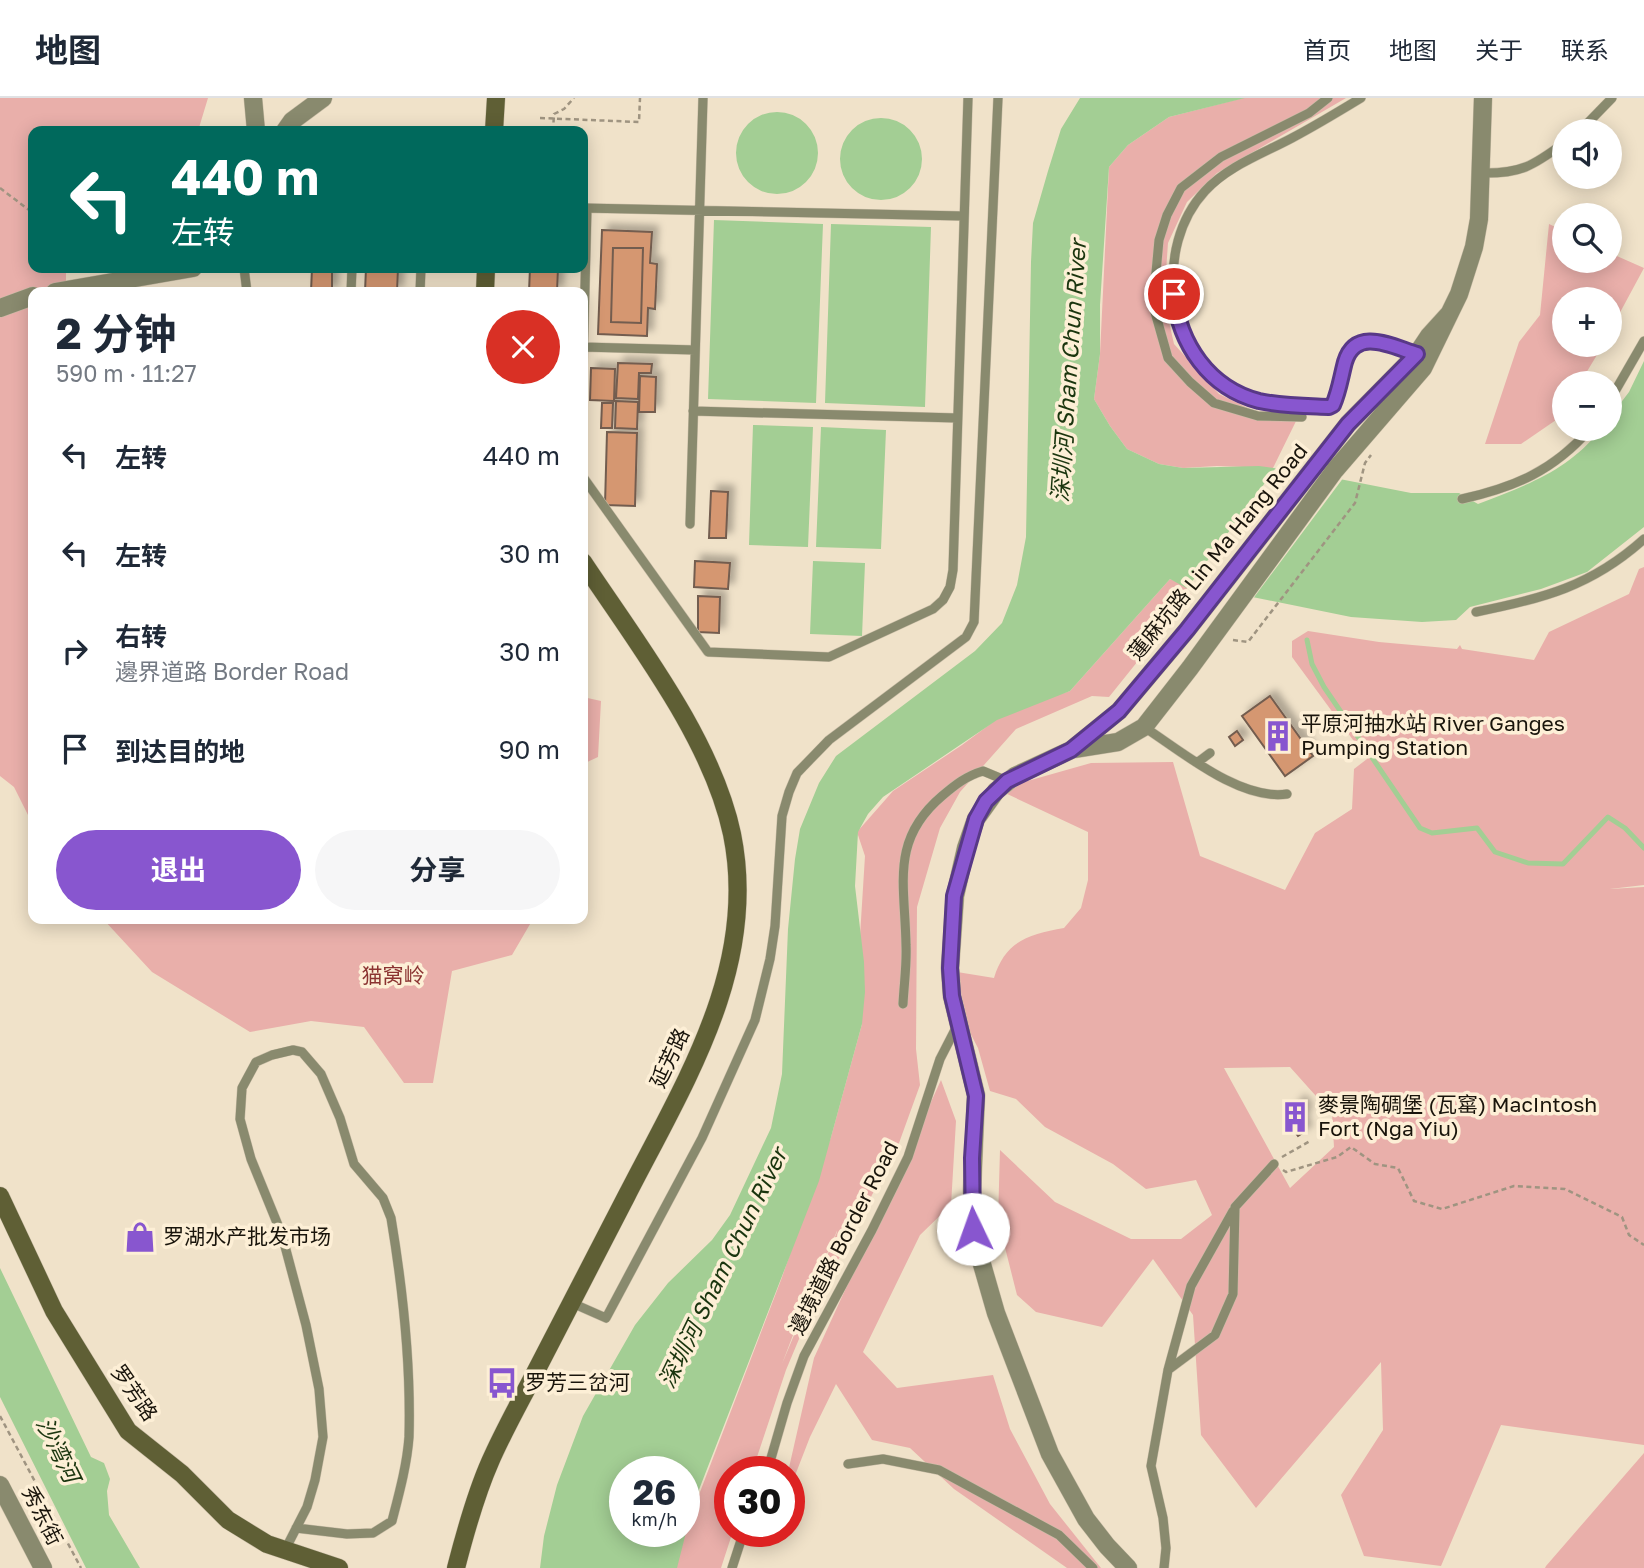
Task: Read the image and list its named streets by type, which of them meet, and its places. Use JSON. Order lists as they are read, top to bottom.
{
  "streets": {
    "main road": ["延芳路", "罗芳路"],
    "street": ["蓮麻坑路 Lin Ma Hang Road", "秀东街"],
    "lane": ["邊境道路 Border Road"]
  },
  "crossings": [
    ["蓮麻坑路 Lin Ma Hang Road", "邊境道路 Border Road"]
  ],
  "water": ["深圳河 Sham Chun River", "沙湾河"],
  "parks": ["猫窝岭"],
  "places": {
    "building": ["平原河抽水站 River Ganges Pumping Station", "麥景陶碉堡 (瓦窰) MacIntosh Fort (Nga Yiu)"],
    "shop": ["罗湖水产批发市场"],
    "bus stop": ["罗芳三岔河"]
  },
  "page": {
    "header": "地图",
    "nav": [
      "首页",
      "地图",
      "关于",
      "联系"
    ],
    "map_buttons": ["+", "−"],
    "turn": ["440 m", "左转"],
    "heading": ["2 分钟", "590 m · 11:27"],
    "list": [
      {
        "name": "左转",
        "value": "440 m"
      },
      {
        "name": "左转",
        "value": "30 m"
      },
      {
        "name": "右转",
        "note": "邊界道路 Border Road",
        "value": "30 m"
      },
      {
        "name": "到达目的地",
        "value": "90 m"
      }
    ],
    "buttons": ["退出", "分享"],
    "speed": "26 km/h",
    "limit": "30"
  }
}
